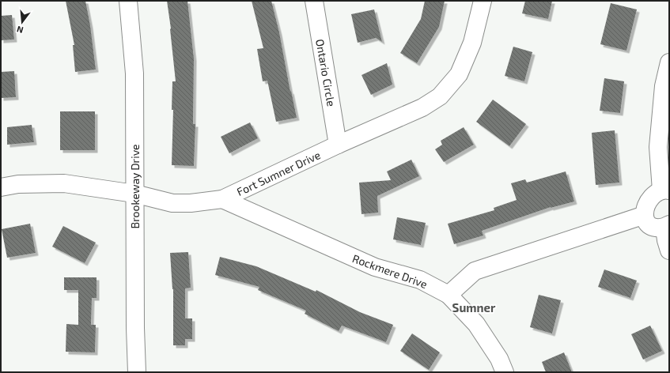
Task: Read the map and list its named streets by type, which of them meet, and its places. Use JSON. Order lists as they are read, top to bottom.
{
  "streets": {
    "street": [
      "Ontario Circle",
      "Fort Sumner Drive",
      "Brookeway Drive",
      "Rockmere Drive"
    ]
  },
  "crossings": [
    ["Ontario Circle", "Fort Sumner Drive"],
    ["Fort Sumner Drive", "Brookeway Drive"],
    ["Fort Sumner Drive", "Rockmere Drive"]
  ],
  "districts": ["Sumner"],
  "north": "bottom"
}
